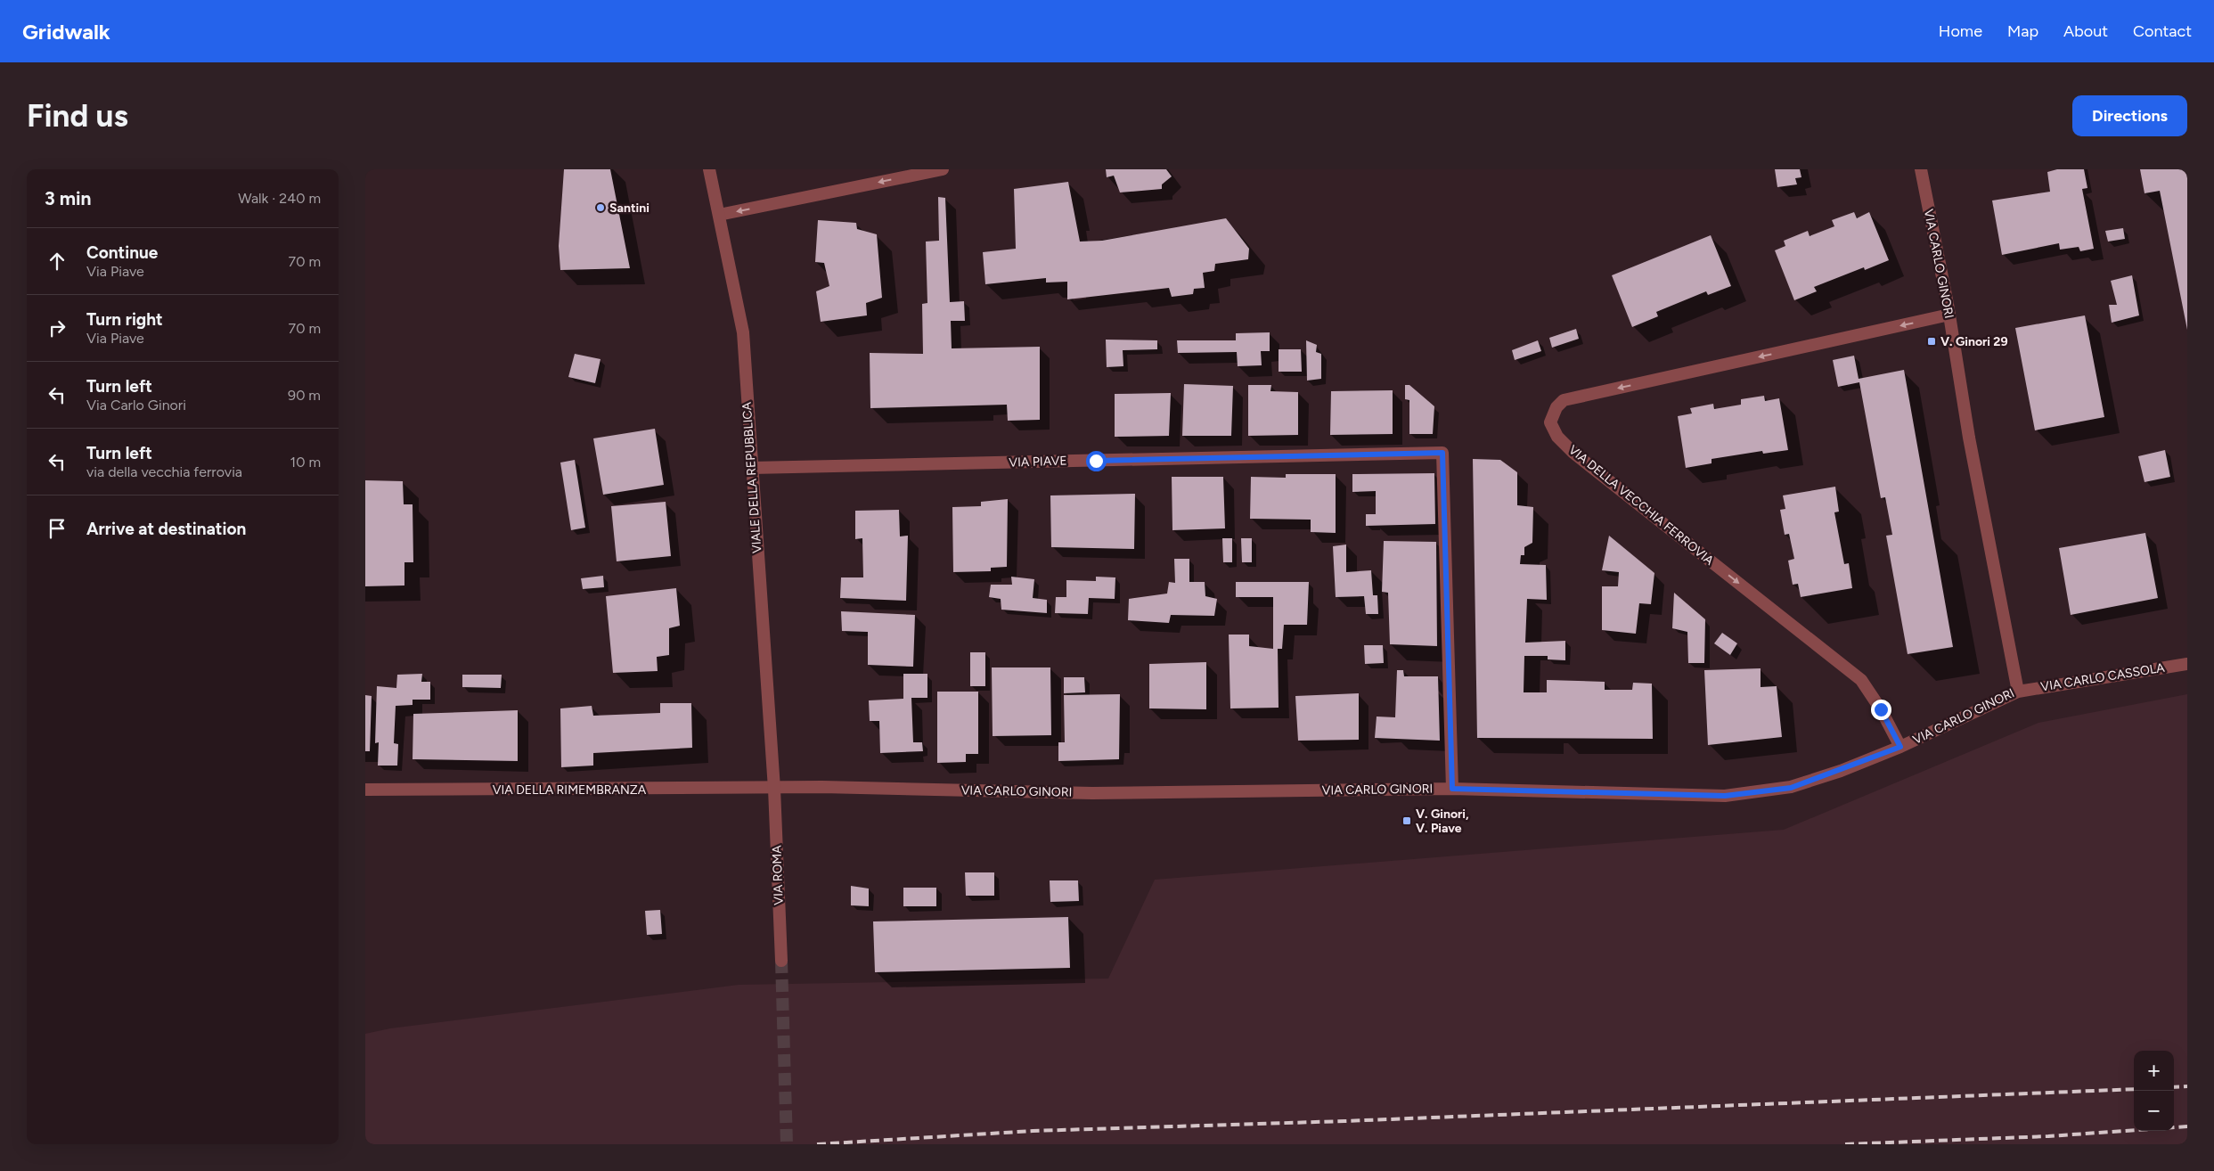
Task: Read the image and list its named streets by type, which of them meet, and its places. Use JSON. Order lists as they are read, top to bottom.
{
  "streets": {
    "street": [
      "VIA CARLO GINORI",
      "VIA PIAVE",
      "VIALE DELLA REPUBBLICA",
      "VIA DELLA VECCHIA FERROVIA",
      "VIA CARLO CASSOLA",
      "VIA DELLA RIMEMBRANZA",
      "VIA ROMA"
    ]
  },
  "crossings": [
    ["VIA CARLO GINORI", "VIA PIAVE"],
    ["VIA CARLO GINORI", "VIALE DELLA REPUBBLICA"],
    ["VIA CARLO GINORI", "VIA DELLA VECCHIA FERROVIA"],
    ["VIA CARLO GINORI", "VIA CARLO CASSOLA"],
    ["VIA CARLO GINORI", "VIA DELLA RIMEMBRANZA"],
    ["VIA CARLO GINORI", "VIA ROMA"],
    ["VIA PIAVE", "VIALE DELLA REPUBBLICA"],
    ["VIALE DELLA REPUBBLICA", "VIA DELLA RIMEMBRANZA"],
    ["VIALE DELLA REPUBBLICA", "VIA ROMA"],
    ["VIA DELLA RIMEMBRANZA", "VIA ROMA"]
  ],
  "places": {
    "other": ["Santini"],
    "transit": ["V. Ginori 29", "V. Ginori, V. Piave"]
  },
  "page": {
    "header": "Gridwalk",
    "nav": [
      "Home",
      "Map",
      "About",
      "Contact"
    ],
    "buttons": "Directions",
    "title": "Find us",
    "heading": ["3 min", "Walk · 240 m"],
    "list": [
      ["Continue", "Via Piave", "70 m"],
      ["Turn right", "Via Piave", "70 m"],
      ["Turn left", "Via Carlo Ginori", "90 m"],
      ["Turn left", "via della vecchia ferrovia", "10 m"],
      "Arrive at destination"
    ],
    "map_buttons": ["+", "−"]
  }
}
